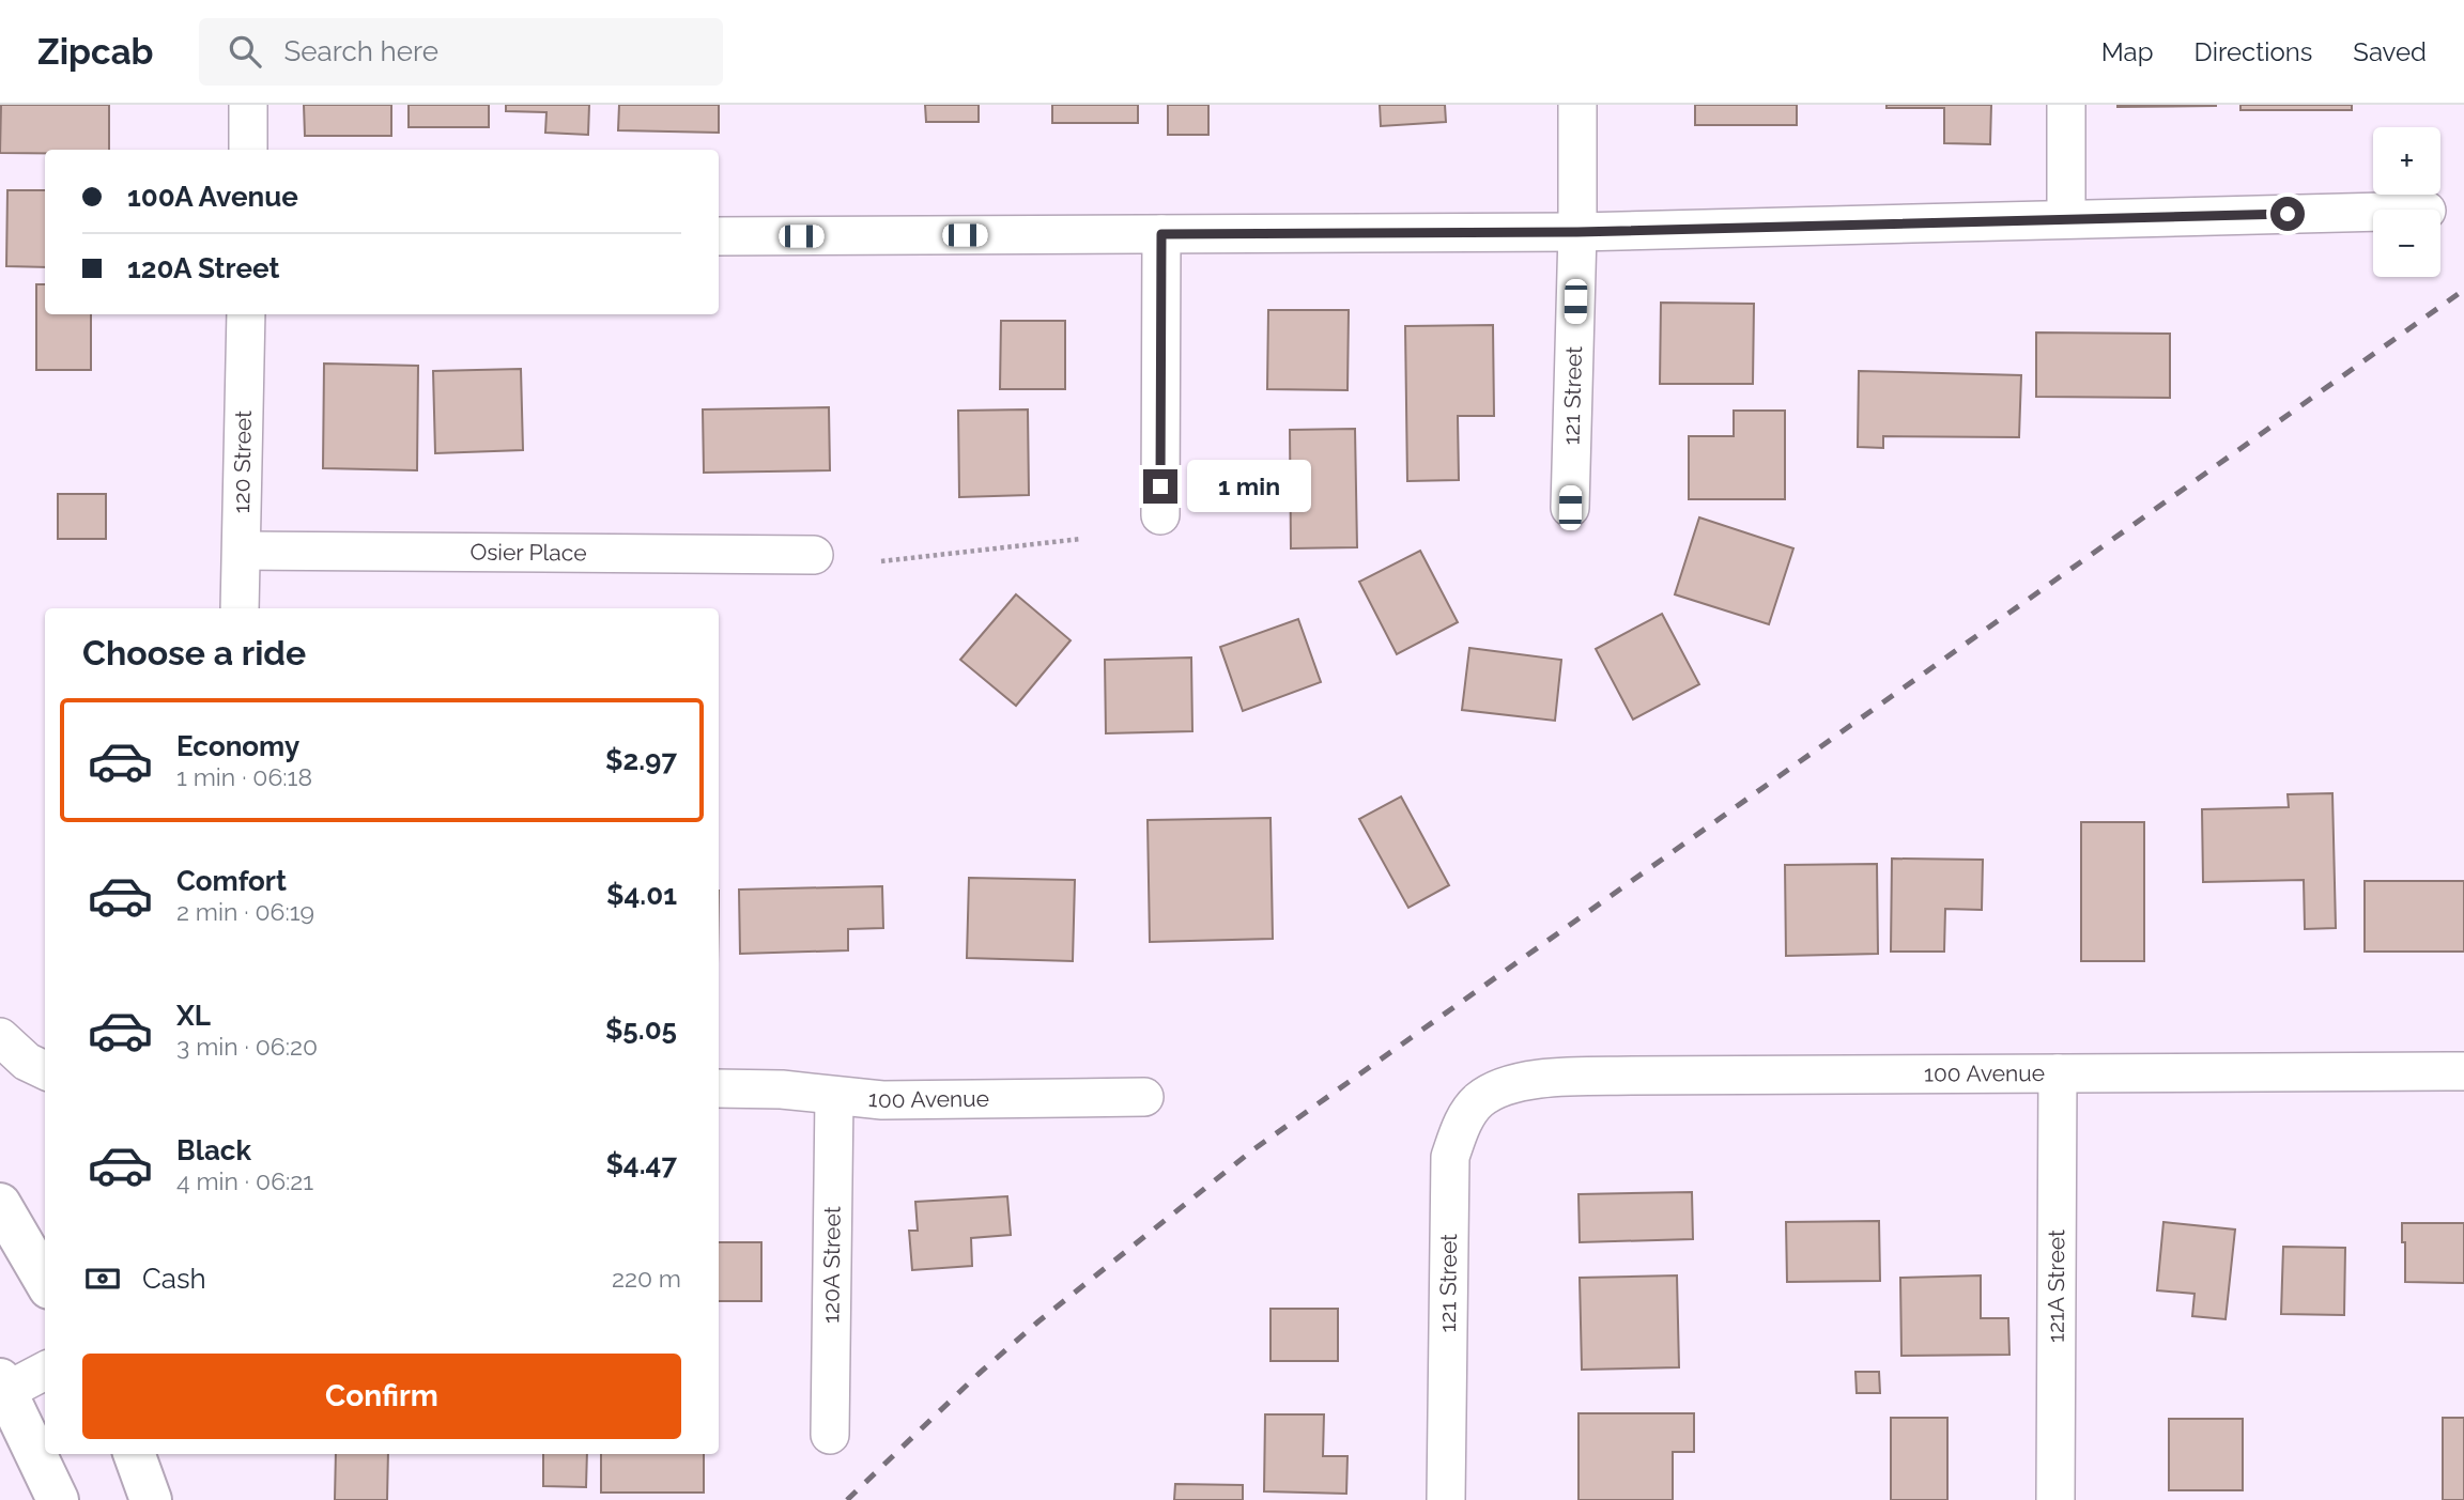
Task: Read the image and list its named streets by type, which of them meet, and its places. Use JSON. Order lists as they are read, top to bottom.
{
  "streets": {
    "street": [
      "121 Street",
      "120 Street",
      "Osier Place",
      "100 Avenue",
      "120A Street",
      "121A Street"
    ]
  },
  "crossings": [
    ["121 Street", "100 Avenue"],
    ["120 Street", "Osier Place"],
    ["100 Avenue", "120A Street"],
    ["100 Avenue", "121A Street"]
  ],
  "page": {
    "header": "Zipcab",
    "search": "Search here",
    "nav": ["Map", "Directions", "Saved"],
    "map_buttons": ["+", "−"],
    "banner": ["100A Avenue", "120A Street"],
    "bubble": "1 min",
    "heading": "Choose a ride",
    "list": [
      {
        "name": "Economy",
        "note": "1 min · 06:18",
        "value": "$2.97"
      },
      {
        "name": "Comfort",
        "note": "2 min · 06:19",
        "value": "$4.01"
      },
      {
        "name": "XL",
        "note": "3 min · 06:20",
        "value": "$5.05"
      },
      {
        "name": "Black",
        "note": "4 min · 06:21",
        "value": "$4.47"
      }
    ],
    "pay": ["Cash", "220 m"],
    "buttons": "Confirm"
  }
}
